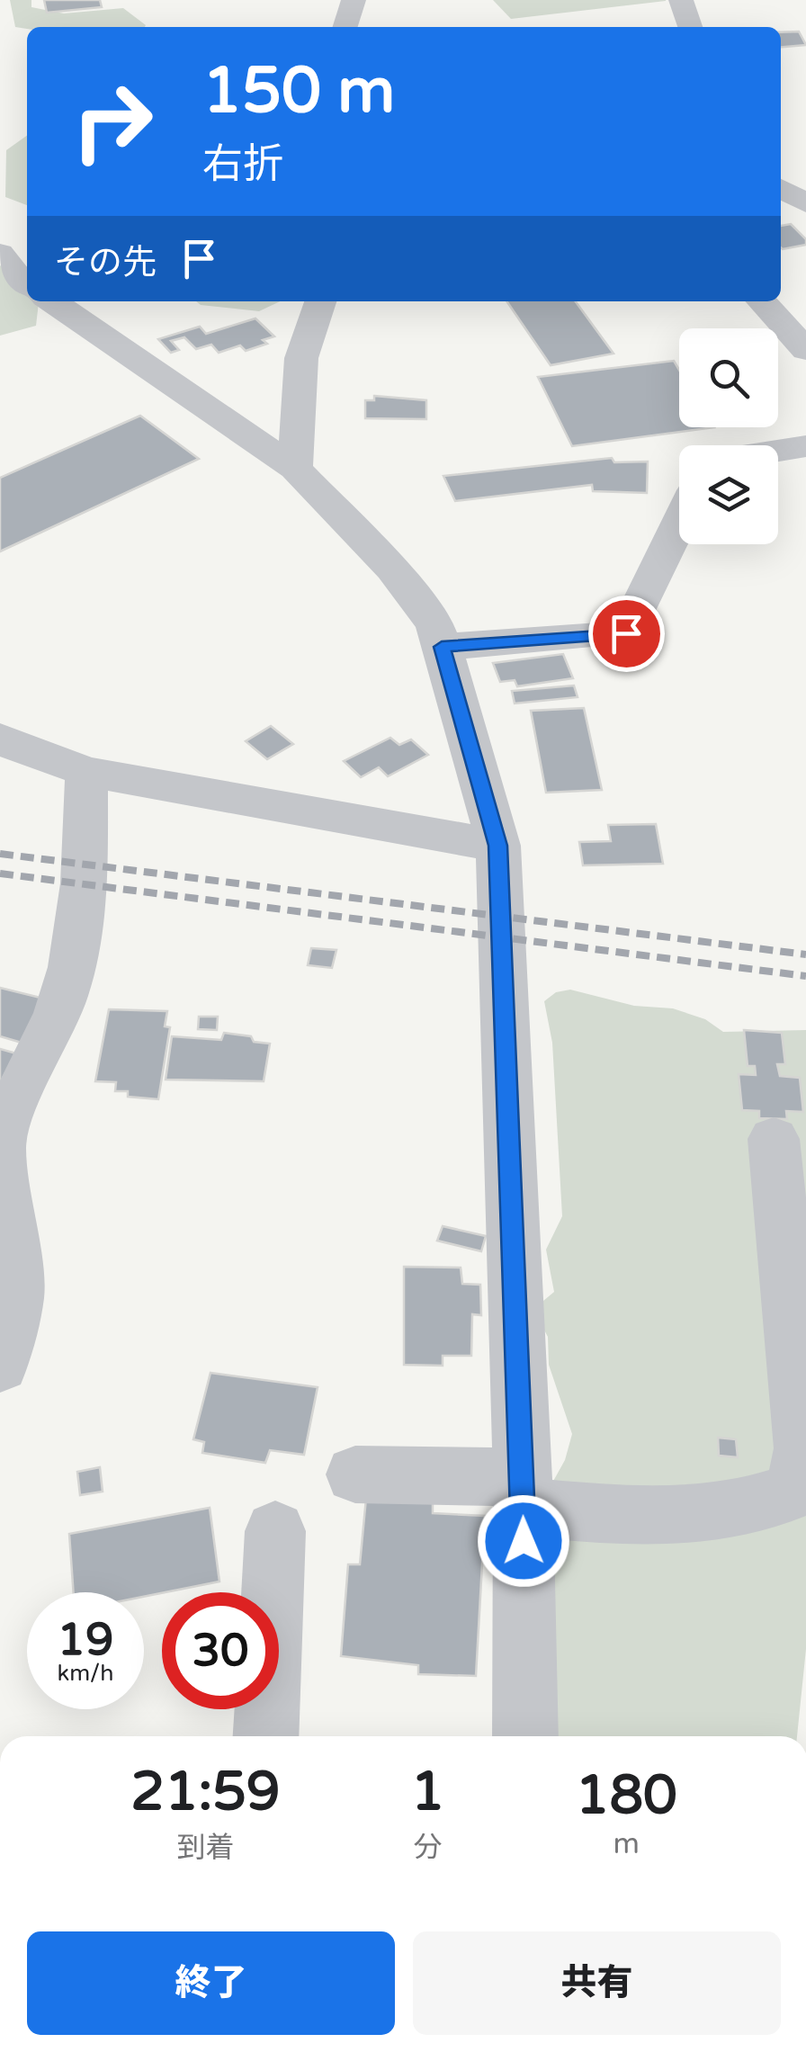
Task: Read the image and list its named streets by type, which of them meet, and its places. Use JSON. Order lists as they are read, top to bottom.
{
  "page": {
    "turn": ["150 m", "右折"],
    "then": "その先",
    "speed": "19 km/h",
    "limit": "30",
    "eta": [
      "21:59",
      "到着",
      "1",
      "分",
      "180",
      "m"
    ],
    "buttons": ["終了", "共有"]
  }
}
